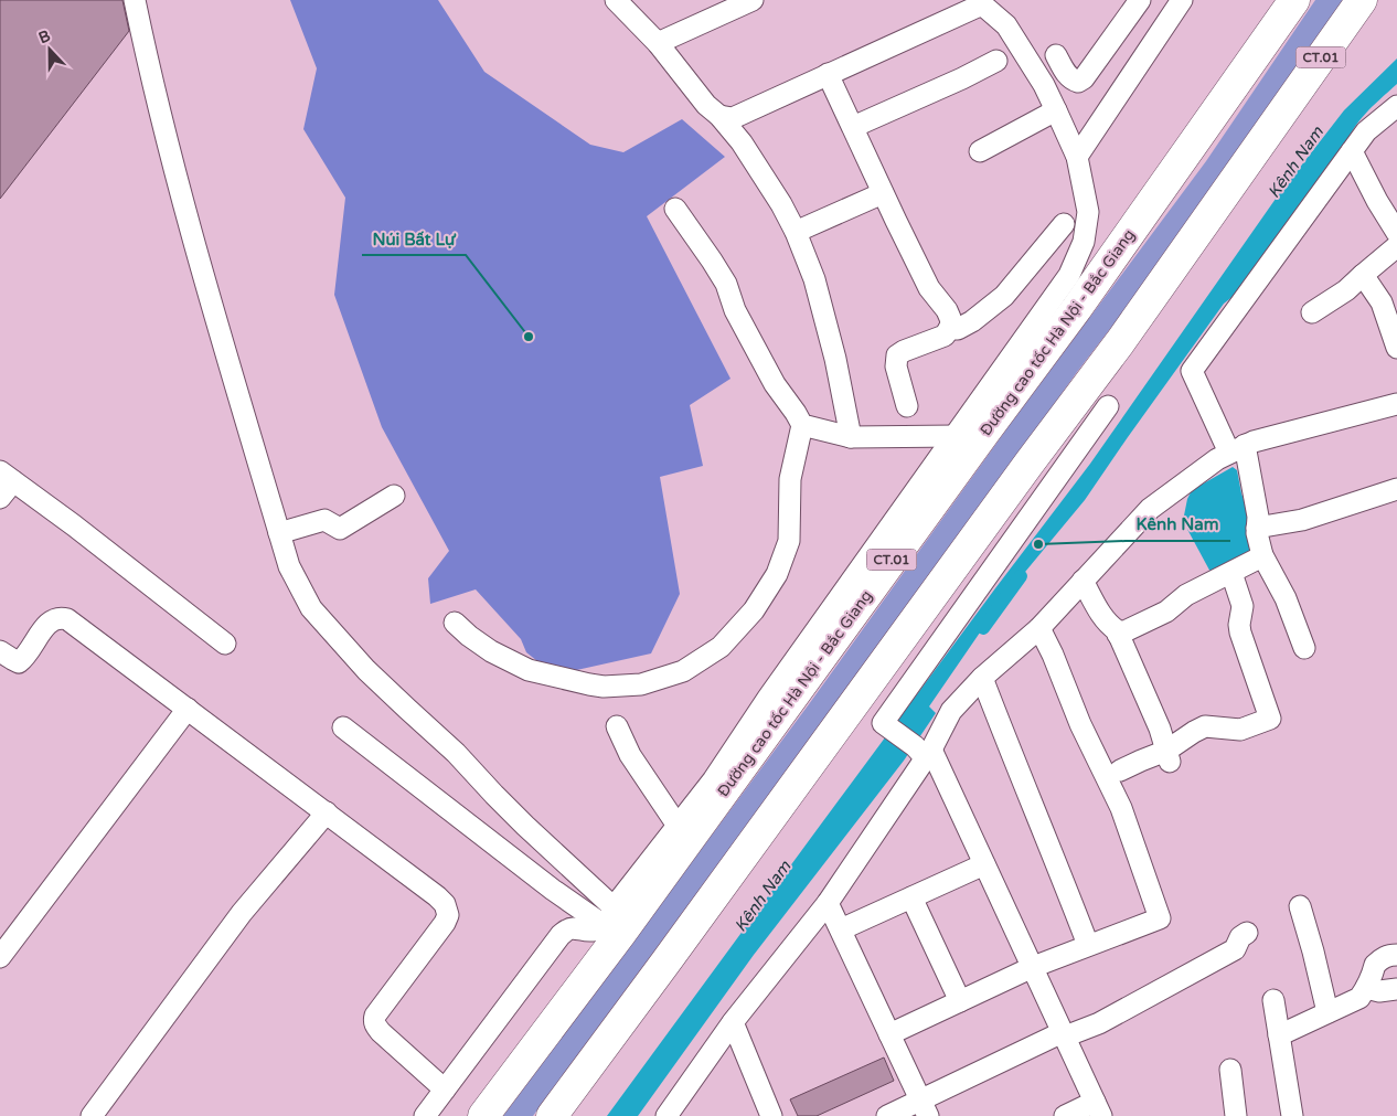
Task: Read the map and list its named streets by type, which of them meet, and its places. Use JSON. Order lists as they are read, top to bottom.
{
  "streets": {
    "highway": ["CT.01", "Đường cao tốc Hà Nội - Bắc Giang"]
  },
  "water": ["Kênh Nam"],
  "places": ["Núi Bất Lự", "Kênh Nam"],
  "north": "top"
}
